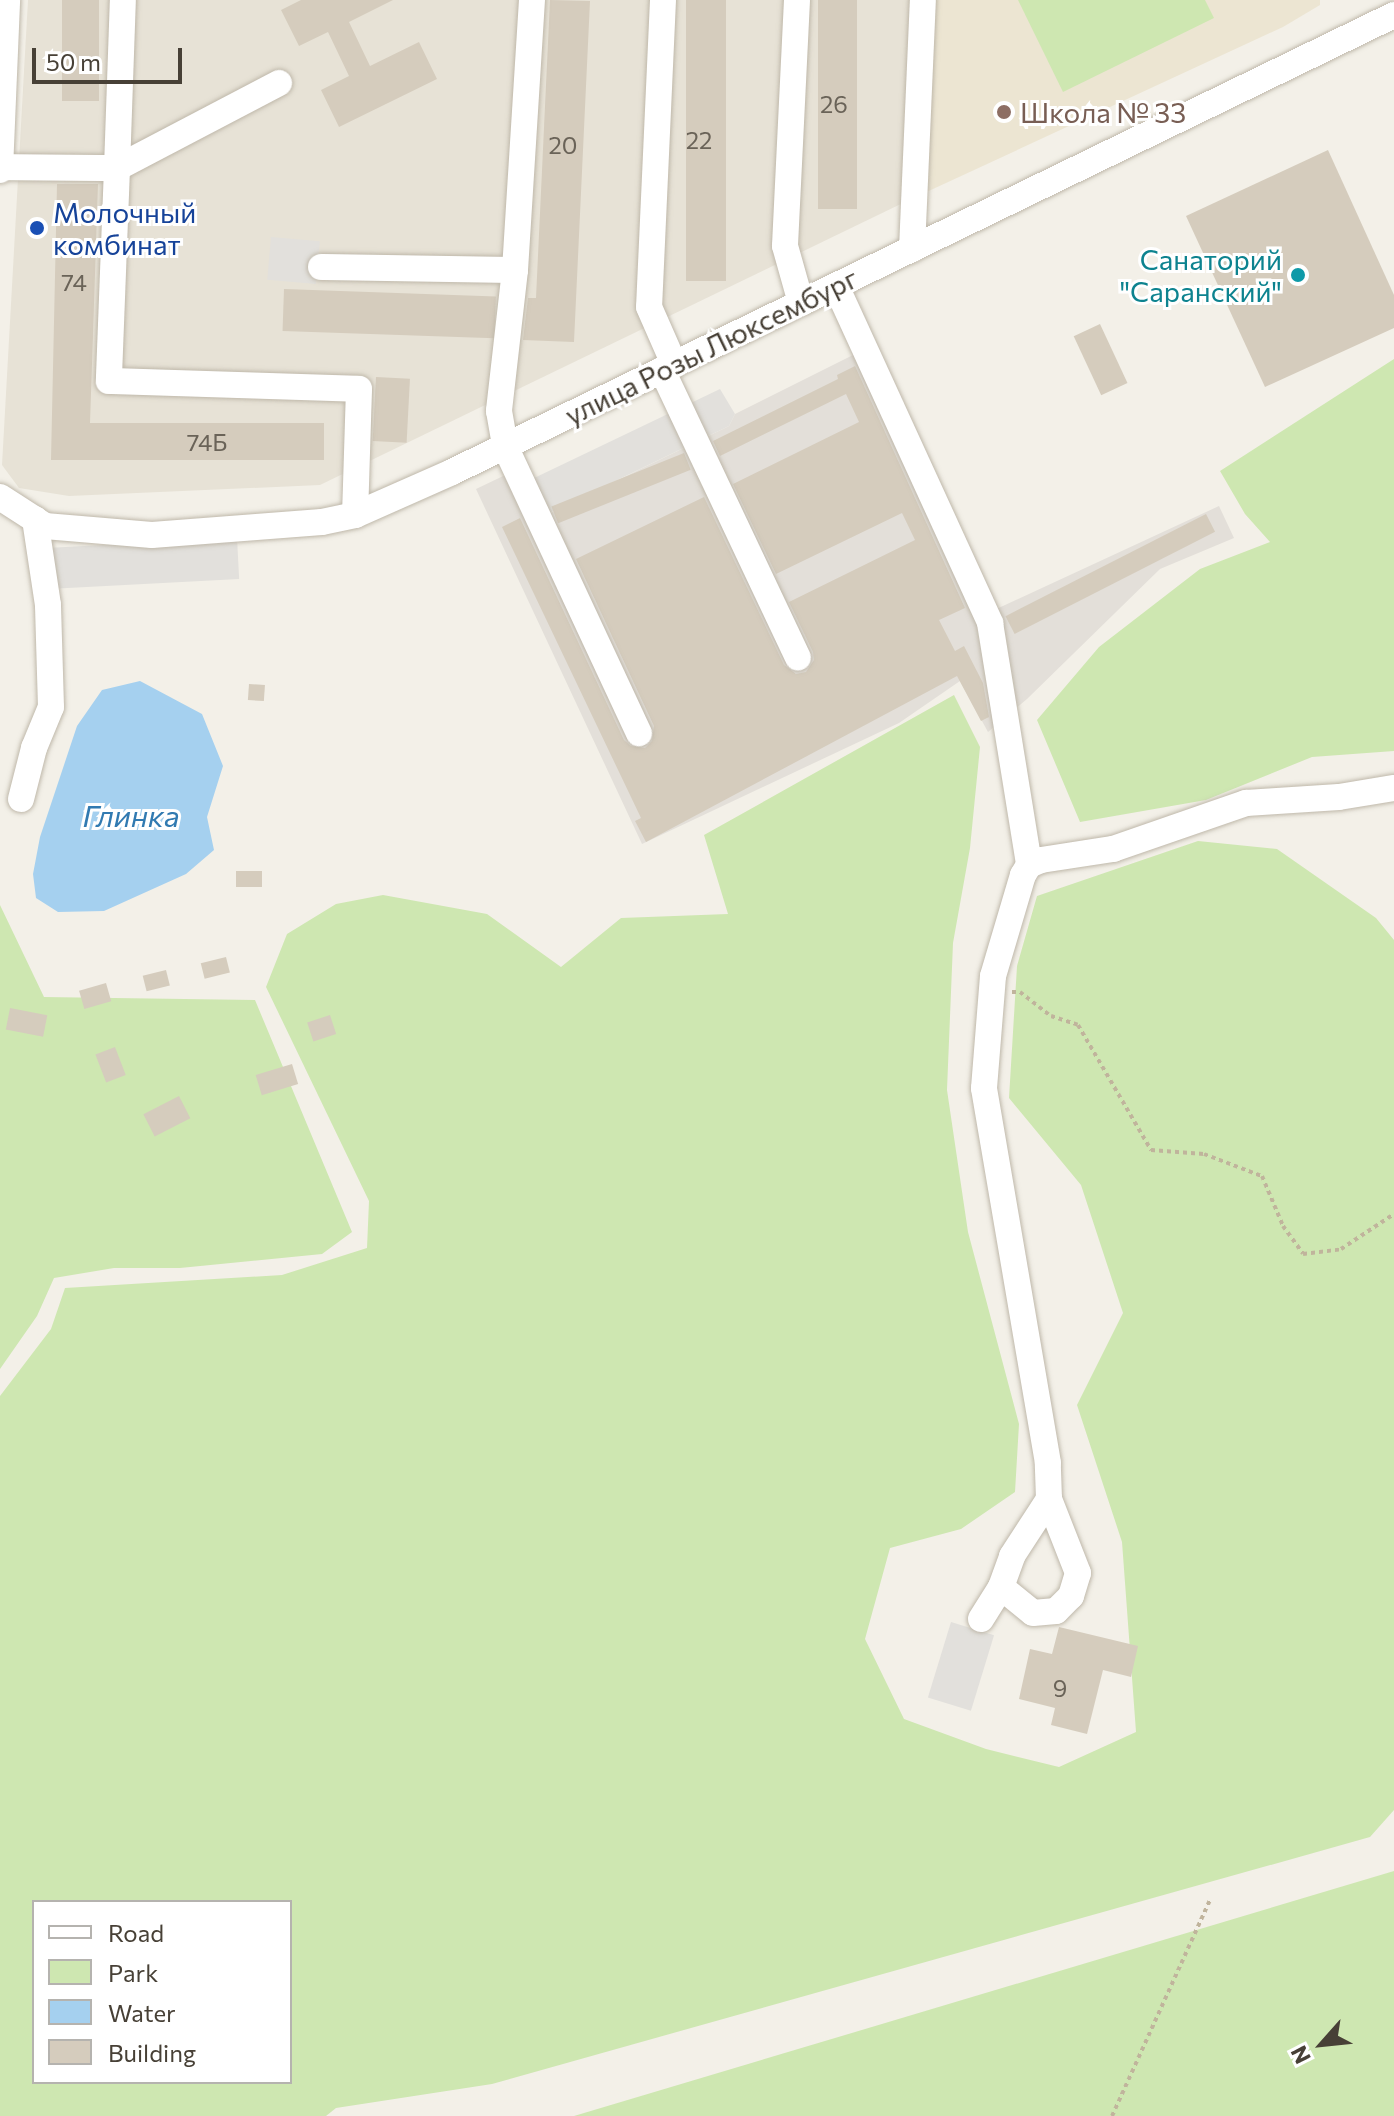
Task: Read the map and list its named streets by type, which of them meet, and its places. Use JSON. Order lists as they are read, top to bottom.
{
  "streets": {
    "street": ["улица Розы Люксембург"]
  },
  "water": ["Глинка"],
  "places": ["Школа № 33", "Молочный комбинат", "Санаторий \"Саранский\""],
  "house_numbers": [
    "26",
    "22",
    "20",
    "74",
    "74Б",
    "9"
  ],
  "legend": [
    "Road",
    "Park",
    "Water",
    "Building"
  ],
  "scale_bar": "50 m",
  "north": "bottom left"
}
